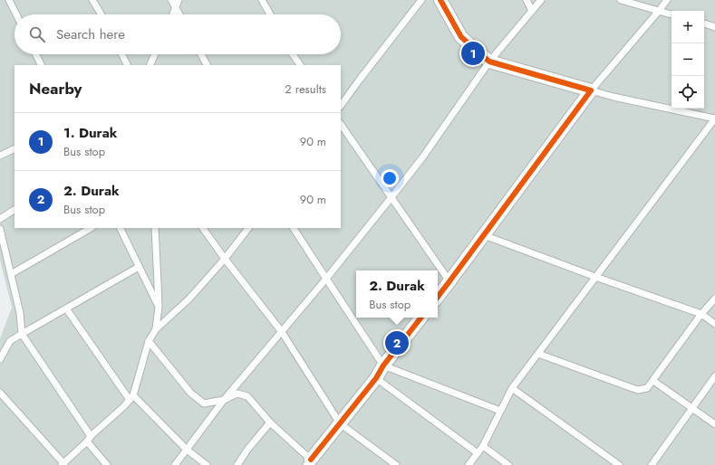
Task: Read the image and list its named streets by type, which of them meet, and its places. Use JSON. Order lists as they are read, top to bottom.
{
  "page": {
    "map_buttons": ["+", "−"],
    "search": "Search here",
    "pins": ["1", "2"],
    "heading": ["Nearby", "2 results"],
    "list": [
      {
        "mark": "1",
        "name": "1. Durak",
        "note": "Bus stop",
        "value": "90 m"
      },
      {
        "mark": "2",
        "name": "2. Durak",
        "note": "Bus stop",
        "value": "90 m"
      }
    ],
    "popup": ["2. Durak", "Bus stop"]
  }
}
